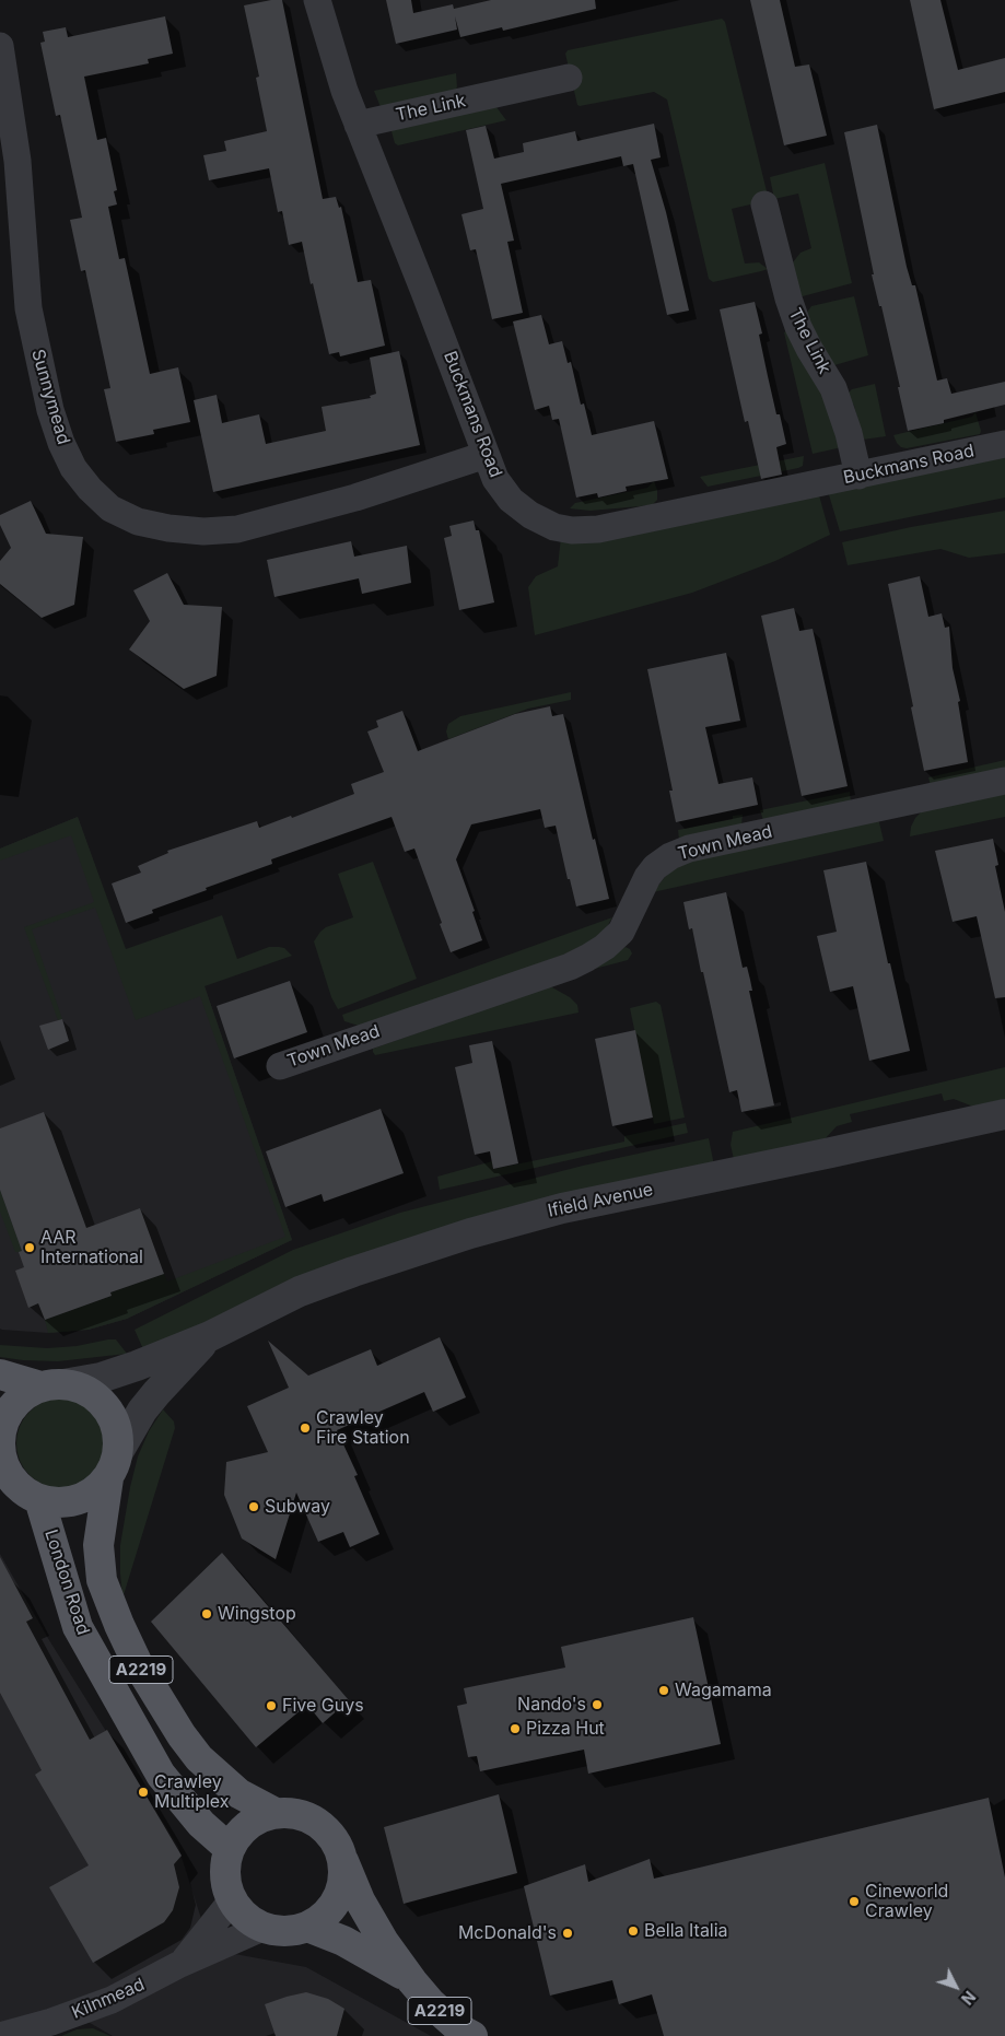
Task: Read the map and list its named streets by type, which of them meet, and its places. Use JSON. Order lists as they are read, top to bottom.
{
  "streets": {
    "main road": ["London Road", "A2219"],
    "street": [
      "The Link",
      "Sunnymead",
      "Buckmans Road",
      "Town Mead",
      "Ifield Avenue",
      "Kilnmead"
    ]
  },
  "crossings": [
    ["The Link", "Buckmans Road"],
    ["Sunnymead", "Buckmans Road"],
    ["Ifield Avenue", "London Road"],
    ["Ifield Avenue", "A2219"],
    ["London Road", "A2219"],
    ["London Road", "Kilnmead"],
    ["A2219", "Kilnmead"]
  ],
  "places": [
    "AAR International",
    "Crawley Fire Station",
    "Subway",
    "Wingstop",
    "Wagamama",
    "Nando's",
    "Five Guys",
    "Pizza Hut",
    "Crawley Multiplex",
    "Cineworld Crawley",
    "Bella Italia",
    "McDonald's"
  ],
  "north": "bottom right"
}
